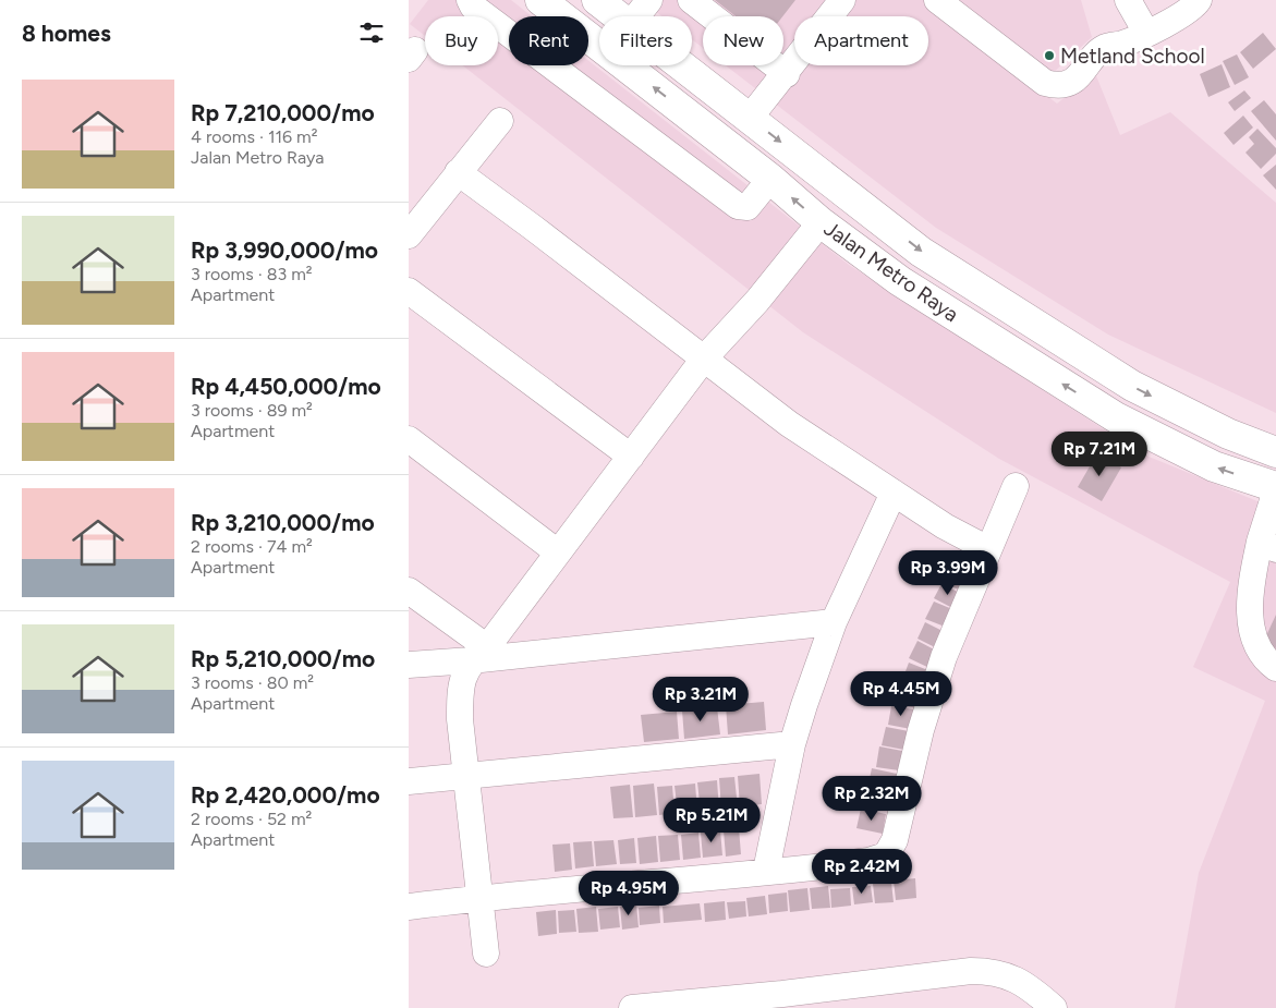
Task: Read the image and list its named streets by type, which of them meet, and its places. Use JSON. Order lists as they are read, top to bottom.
{
  "streets": {
    "main road": ["Jalan Metro Raya"]
  },
  "places": ["Metland School"],
  "page": {
    "heading": "8 homes",
    "chip": [
      "Buy",
      "Rent",
      "Filters",
      "New",
      "Apartment"
    ],
    "list": [
      {
        "name": "Rp 7,210,000/mo",
        "note": "4 rooms · 116 m² · Jalan Metro Raya"
      },
      {
        "name": "Rp 3,990,000/mo",
        "note": "3 rooms · 83 m² · Apartment"
      },
      {
        "name": "Rp 4,450,000/mo",
        "note": "3 rooms · 89 m² · Apartment"
      },
      {
        "name": "Rp 3,210,000/mo",
        "note": "2 rooms · 74 m² · Apartment"
      },
      {
        "name": "Rp 5,210,000/mo",
        "note": "3 rooms · 80 m² · Apartment"
      },
      {
        "name": "Rp 2,420,000/mo",
        "note": "2 rooms · 52 m² · Apartment"
      }
    ],
    "price": [
      "Rp 7.21M",
      "Rp 3.99M",
      "Rp 4.45M",
      "Rp 3.21M",
      "Rp 2.32M",
      "Rp 5.21M",
      "Rp 2.42M",
      "Rp 4.95M"
    ]
  }
}
